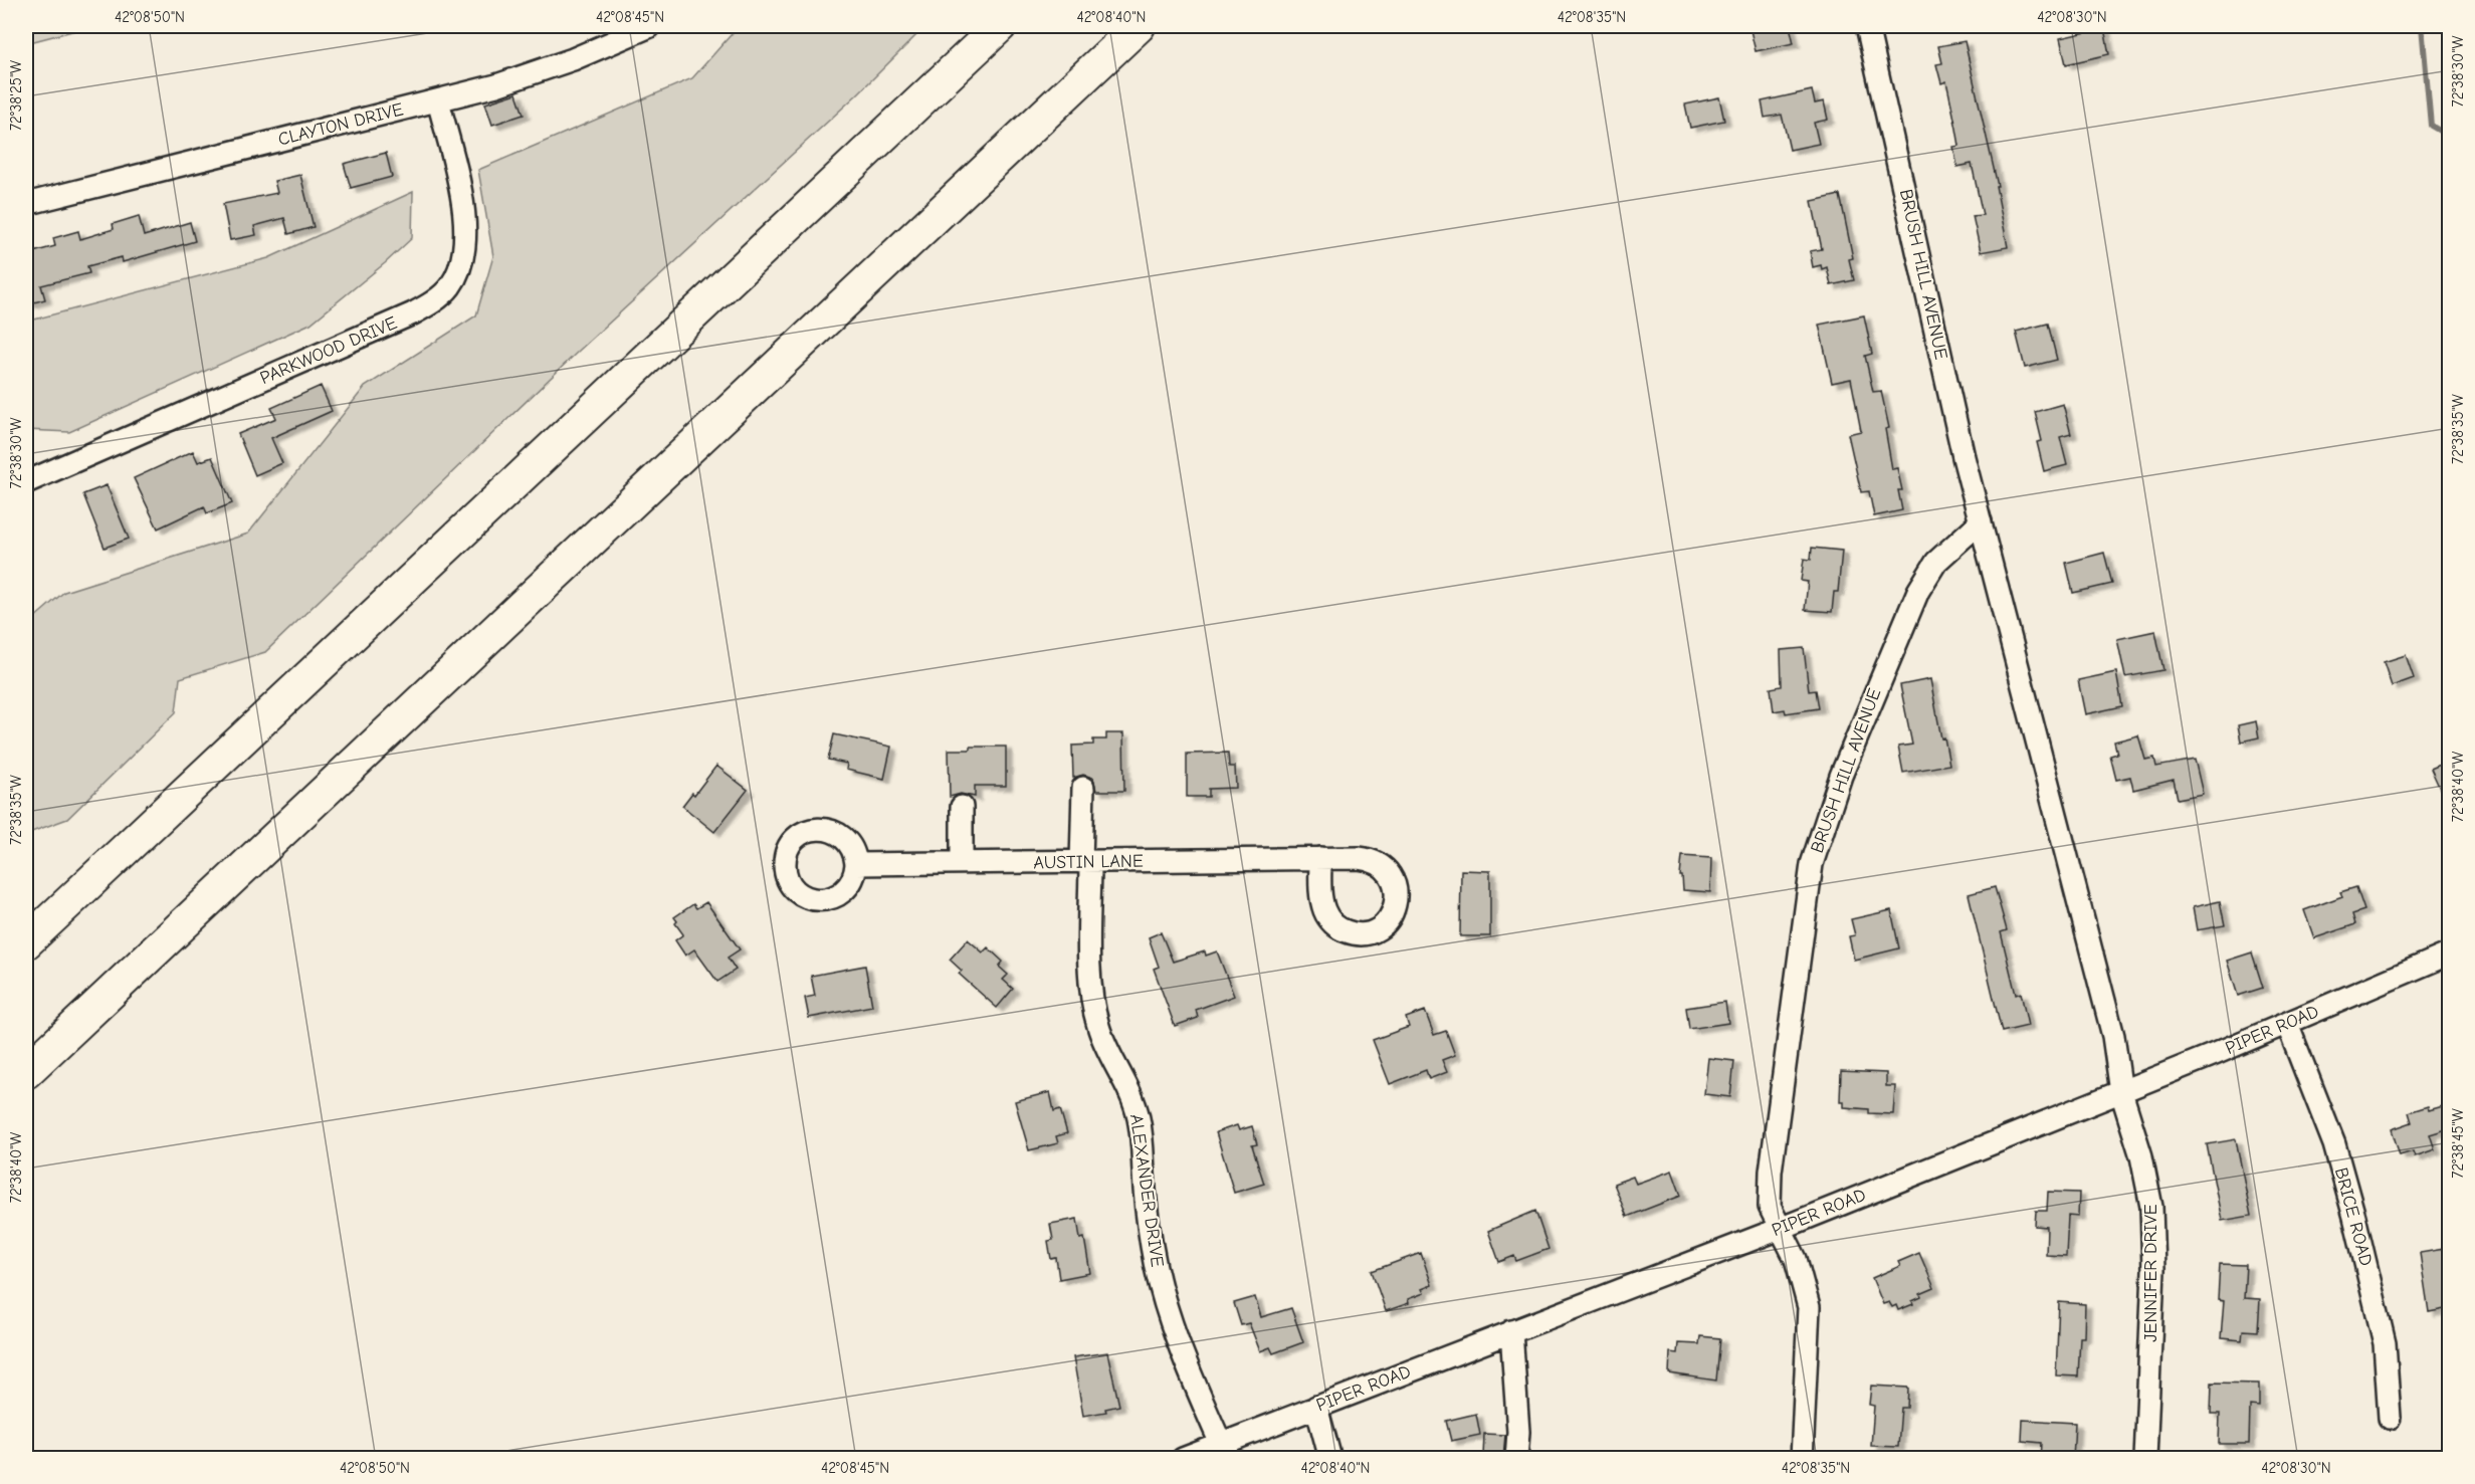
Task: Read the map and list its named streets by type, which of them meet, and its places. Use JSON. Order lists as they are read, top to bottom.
{
  "streets": {
    "street": [
      "CLAYTON DRIVE",
      "BRUSH HILL AVENUE",
      "PARKWOOD DRIVE",
      "AUSTIN LANE",
      "PIPER ROAD",
      "ALEXANDER DRIVE",
      "BRICE ROAD",
      "JENNIFER DRIVE"
    ]
  },
  "crossings": [
    ["CLAYTON DRIVE", "PARKWOOD DRIVE"],
    ["BRUSH HILL AVENUE", "PIPER ROAD"],
    ["BRUSH HILL AVENUE", "JENNIFER DRIVE"],
    ["AUSTIN LANE", "ALEXANDER DRIVE"],
    ["PIPER ROAD", "ALEXANDER DRIVE"],
    ["PIPER ROAD", "BRICE ROAD"],
    ["PIPER ROAD", "JENNIFER DRIVE"]
  ],
  "coordinates": [
    "42°08'50\"N",
    "42°08'45\"N",
    "42°08'40\"N",
    "42°08'35\"N",
    "42°08'30\"N",
    "72°38'30\"W",
    "72°38'25\"W",
    "72°38'35\"W",
    "72°38'40\"W",
    "72°38'45\"W"
  ]
}
